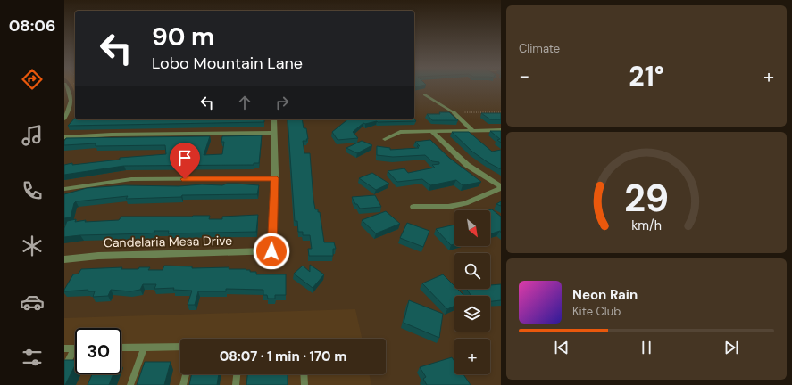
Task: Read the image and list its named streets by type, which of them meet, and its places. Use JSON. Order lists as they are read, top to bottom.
{
  "streets": {
    "street": ["Candelaria Mesa Drive"]
  },
  "north": "bottom right",
  "page": {
    "tabs": "08:06",
    "tile": "Climate",
    "turn": ["90 m", "Lobo Mountain Lane"],
    "heat": ["−", "21°", "+"],
    "map_buttons": "+",
    "song": ["Neon Rain", "Kite Club"],
    "limit": "30",
    "trip": "08:07 · 1 min · 170 m",
    "gauge": ["29", "km/h"]
  }
}
